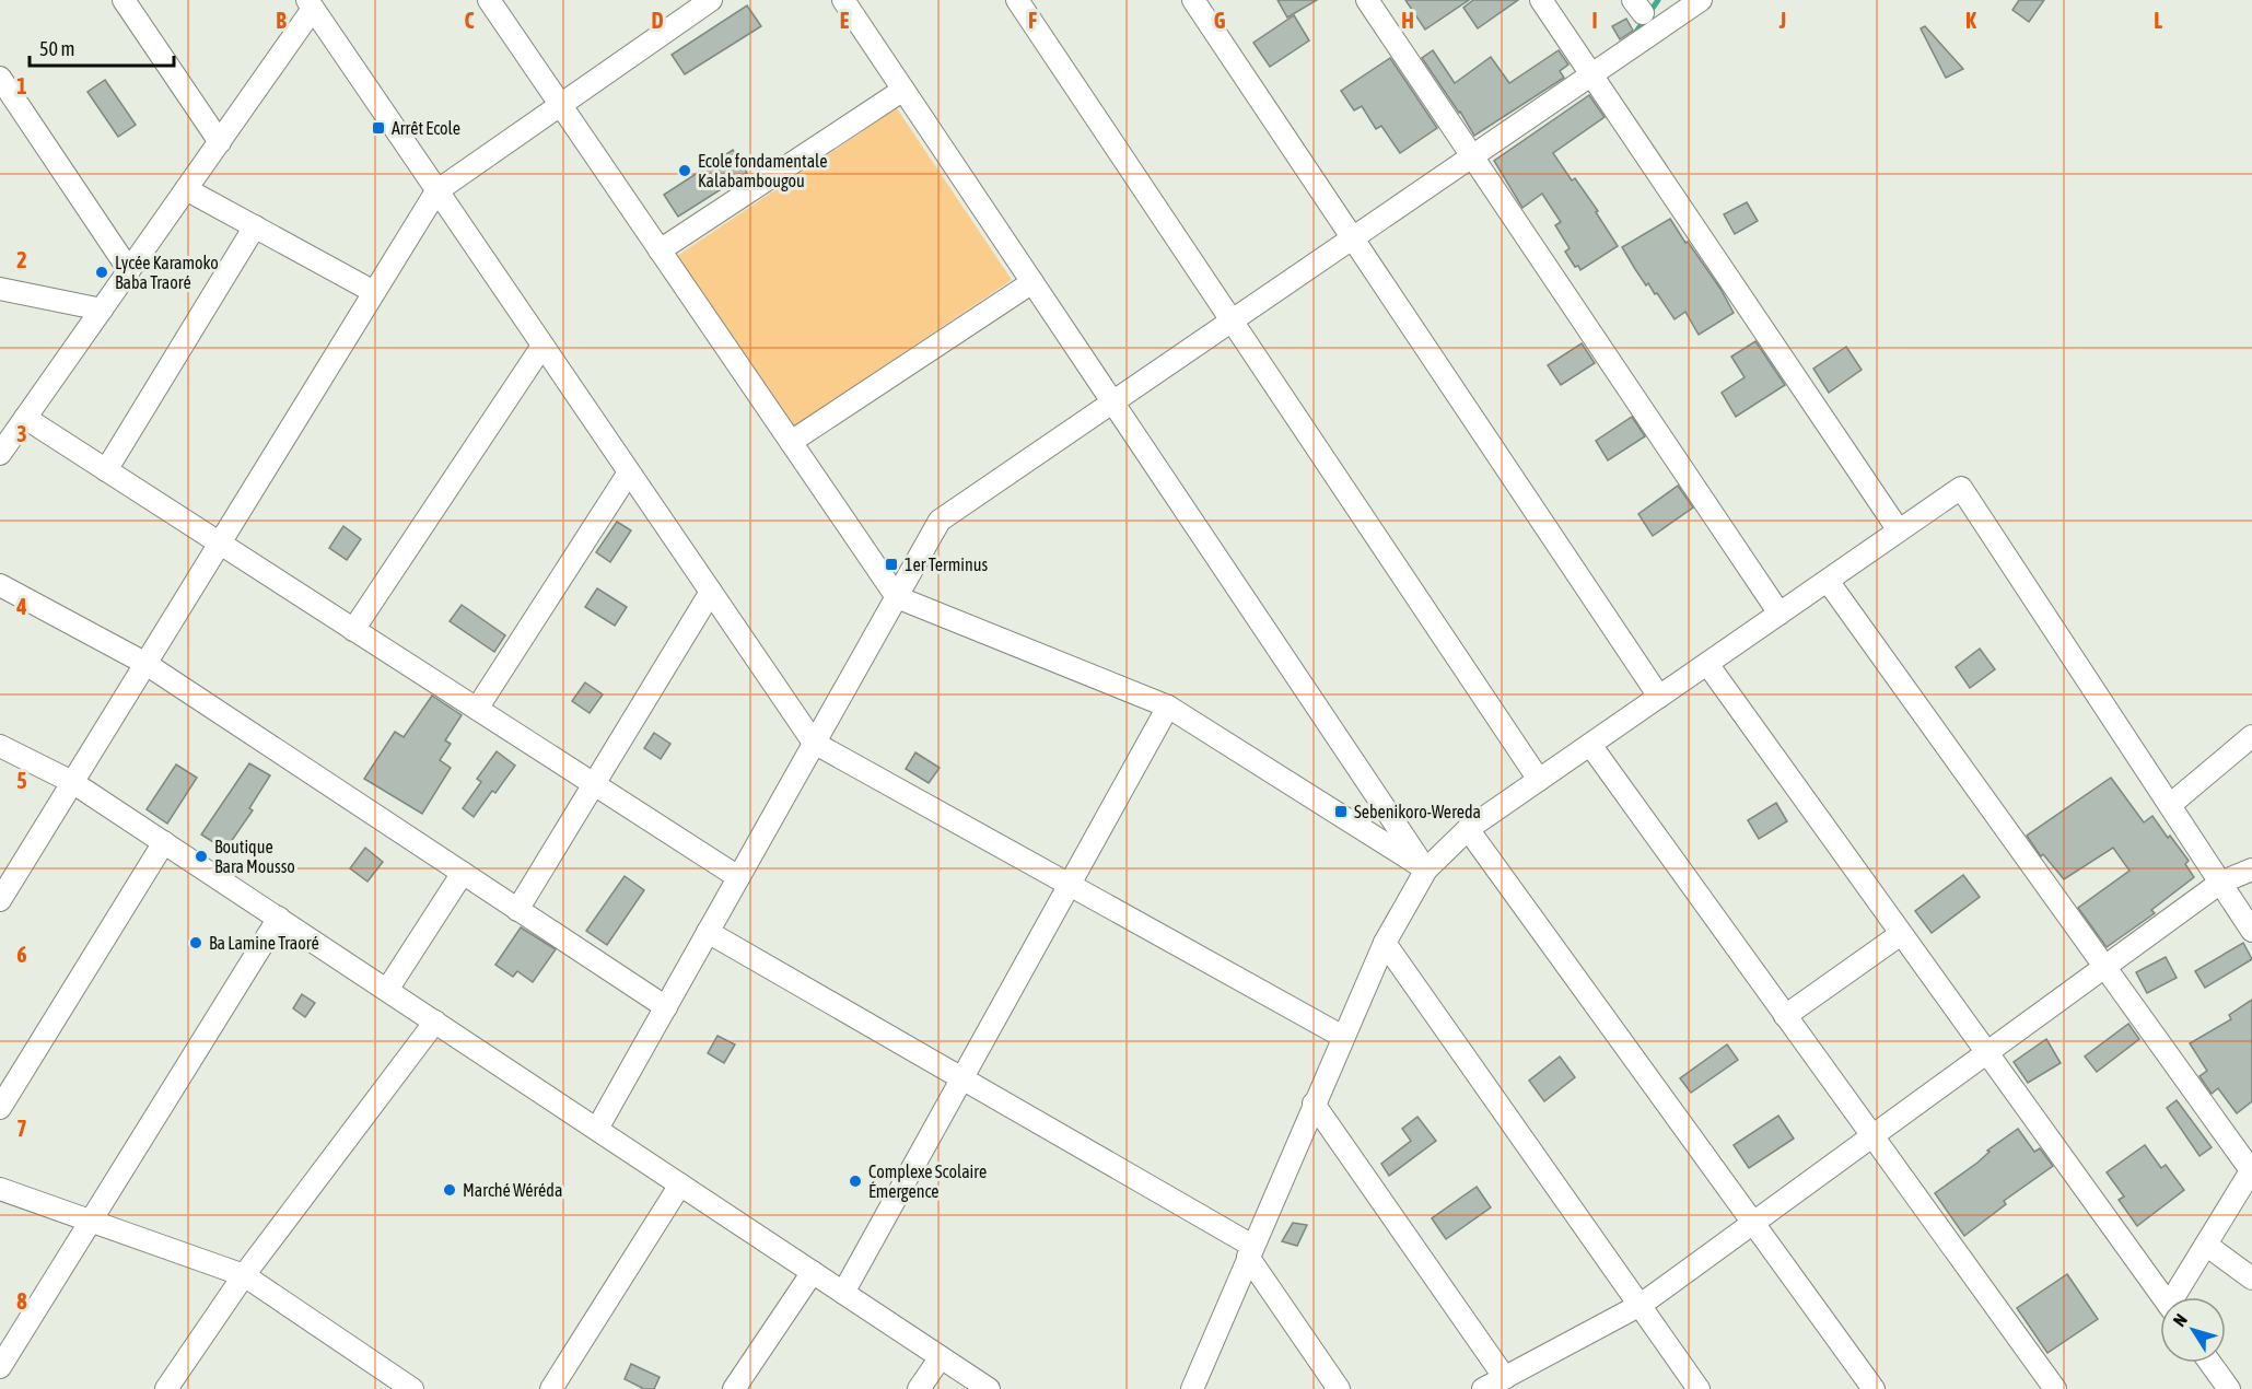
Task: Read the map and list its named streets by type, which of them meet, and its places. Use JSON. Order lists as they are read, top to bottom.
{
  "places": {
    "transit": ["Arrêt Ecole", "1er Terminus", "Sebenikoro-Wereda"],
    "other": [
      "Ecole fondamentale Kalabambougou",
      "Lycée Karamoko Baba Traoré",
      "Boutique Bara Mousso",
      "Ba Lamine Traoré",
      "Complexe Scolaire Émergence",
      "Marché Wéréda"
    ]
  },
  "scale_bar": "50 m",
  "north": "top left",
  "grid": {
    "columns": [
      "B",
      "C",
      "D",
      "E",
      "F",
      "G",
      "H",
      "I",
      "J",
      "K",
      "L"
    ],
    "rows": [
      "1",
      "2",
      "3",
      "4",
      "5",
      "6",
      "7",
      "8"
    ]
  }
}
